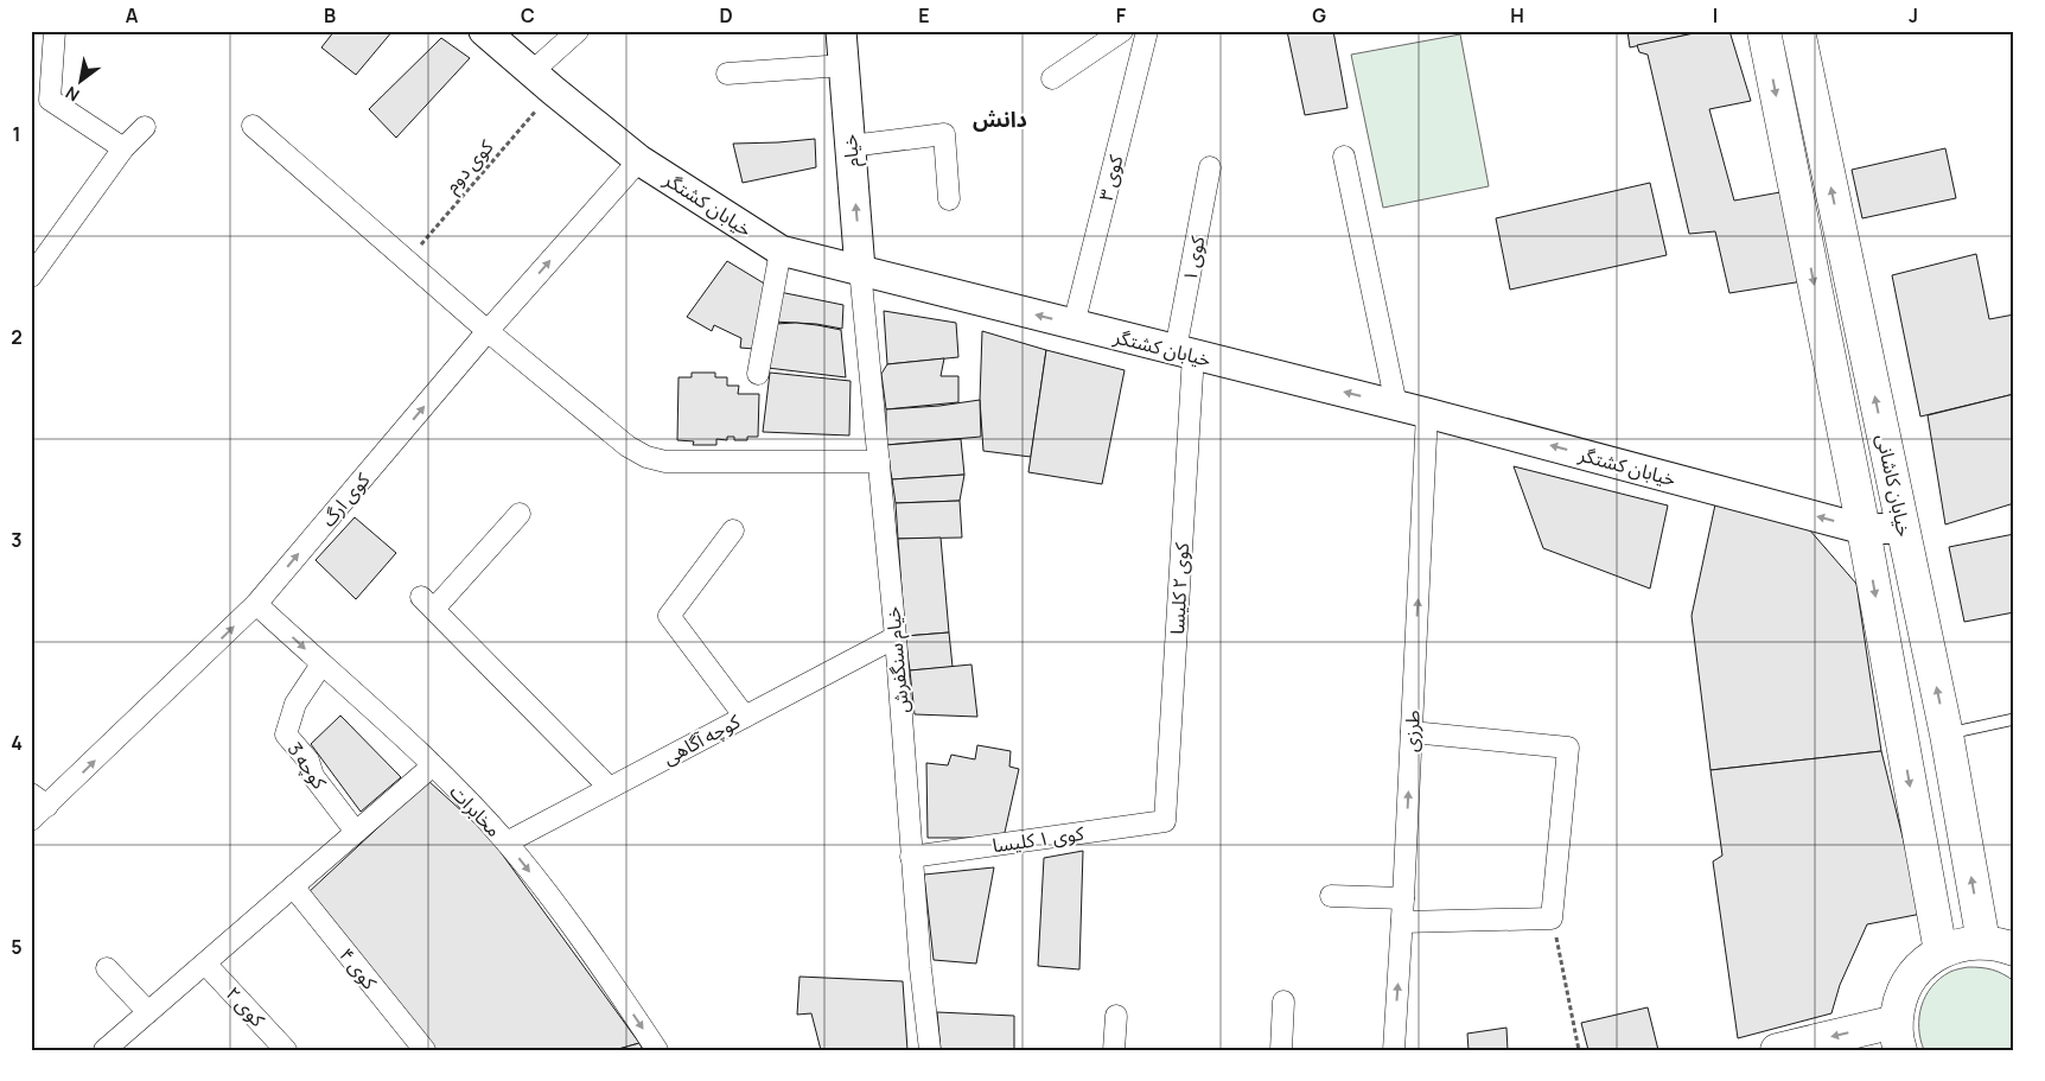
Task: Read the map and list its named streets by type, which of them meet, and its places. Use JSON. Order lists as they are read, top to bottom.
{
  "streets": {
    "main road": ["خیابان کاشانی"],
    "street": [
      "خیام",
      "کوی ۳",
      "خیابان کشتگر",
      "کوی ۱",
      "کوی ارگ",
      "کوی ۲ کلیسا",
      "خیام سنگفرش",
      "طرزی",
      "کوچه آگاهی",
      "کوچه 3",
      "مخابرات",
      "کوی ۱ کلیسا",
      "کوی ۴",
      "کوی ۲"
    ],
    "path": ["کوی دوم"]
  },
  "crossings": [
    ["خیام", "خیابان کشتگر"],
    ["خیام", "خیام سنگفرش"],
    ["کوی دوم", "خیابان کشتگر"],
    ["کوی ۳", "خیابان کشتگر"],
    ["خیابان کشتگر", "کوی ۱"],
    ["خیابان کشتگر", "خیابان کاشانی"],
    ["خیابان کشتگر", "کوی ارگ"],
    ["خیابان کشتگر", "کوی ۲ کلیسا"],
    ["خیابان کشتگر", "خیام سنگفرش"],
    ["خیابان کشتگر", "طرزی"],
    ["کوی ۱", "کوی ۲ کلیسا"],
    ["کوی ارگ", "مخابرات"],
    ["کوی ۲ کلیسا", "کوی ۱ کلیسا"],
    ["خیام سنگفرش", "کوچه آگاهی"],
    ["خیام سنگفرش", "کوی ۱ کلیسا"],
    ["کوچه آگاهی", "مخابرات"],
    ["کوچه 3", "مخابرات"]
  ],
  "one_way": [
    "خیام",
    "خیابان کشتگر",
    "کوی ارگ",
    "طرزی",
    "مخابرات"
  ],
  "districts": ["دانش"],
  "north": "bottom left",
  "grid": {
    "columns": [
      "A",
      "B",
      "C",
      "D",
      "E",
      "F",
      "G",
      "H",
      "I",
      "J"
    ],
    "rows": [
      "1",
      "2",
      "3",
      "4",
      "5"
    ]
  }
}
